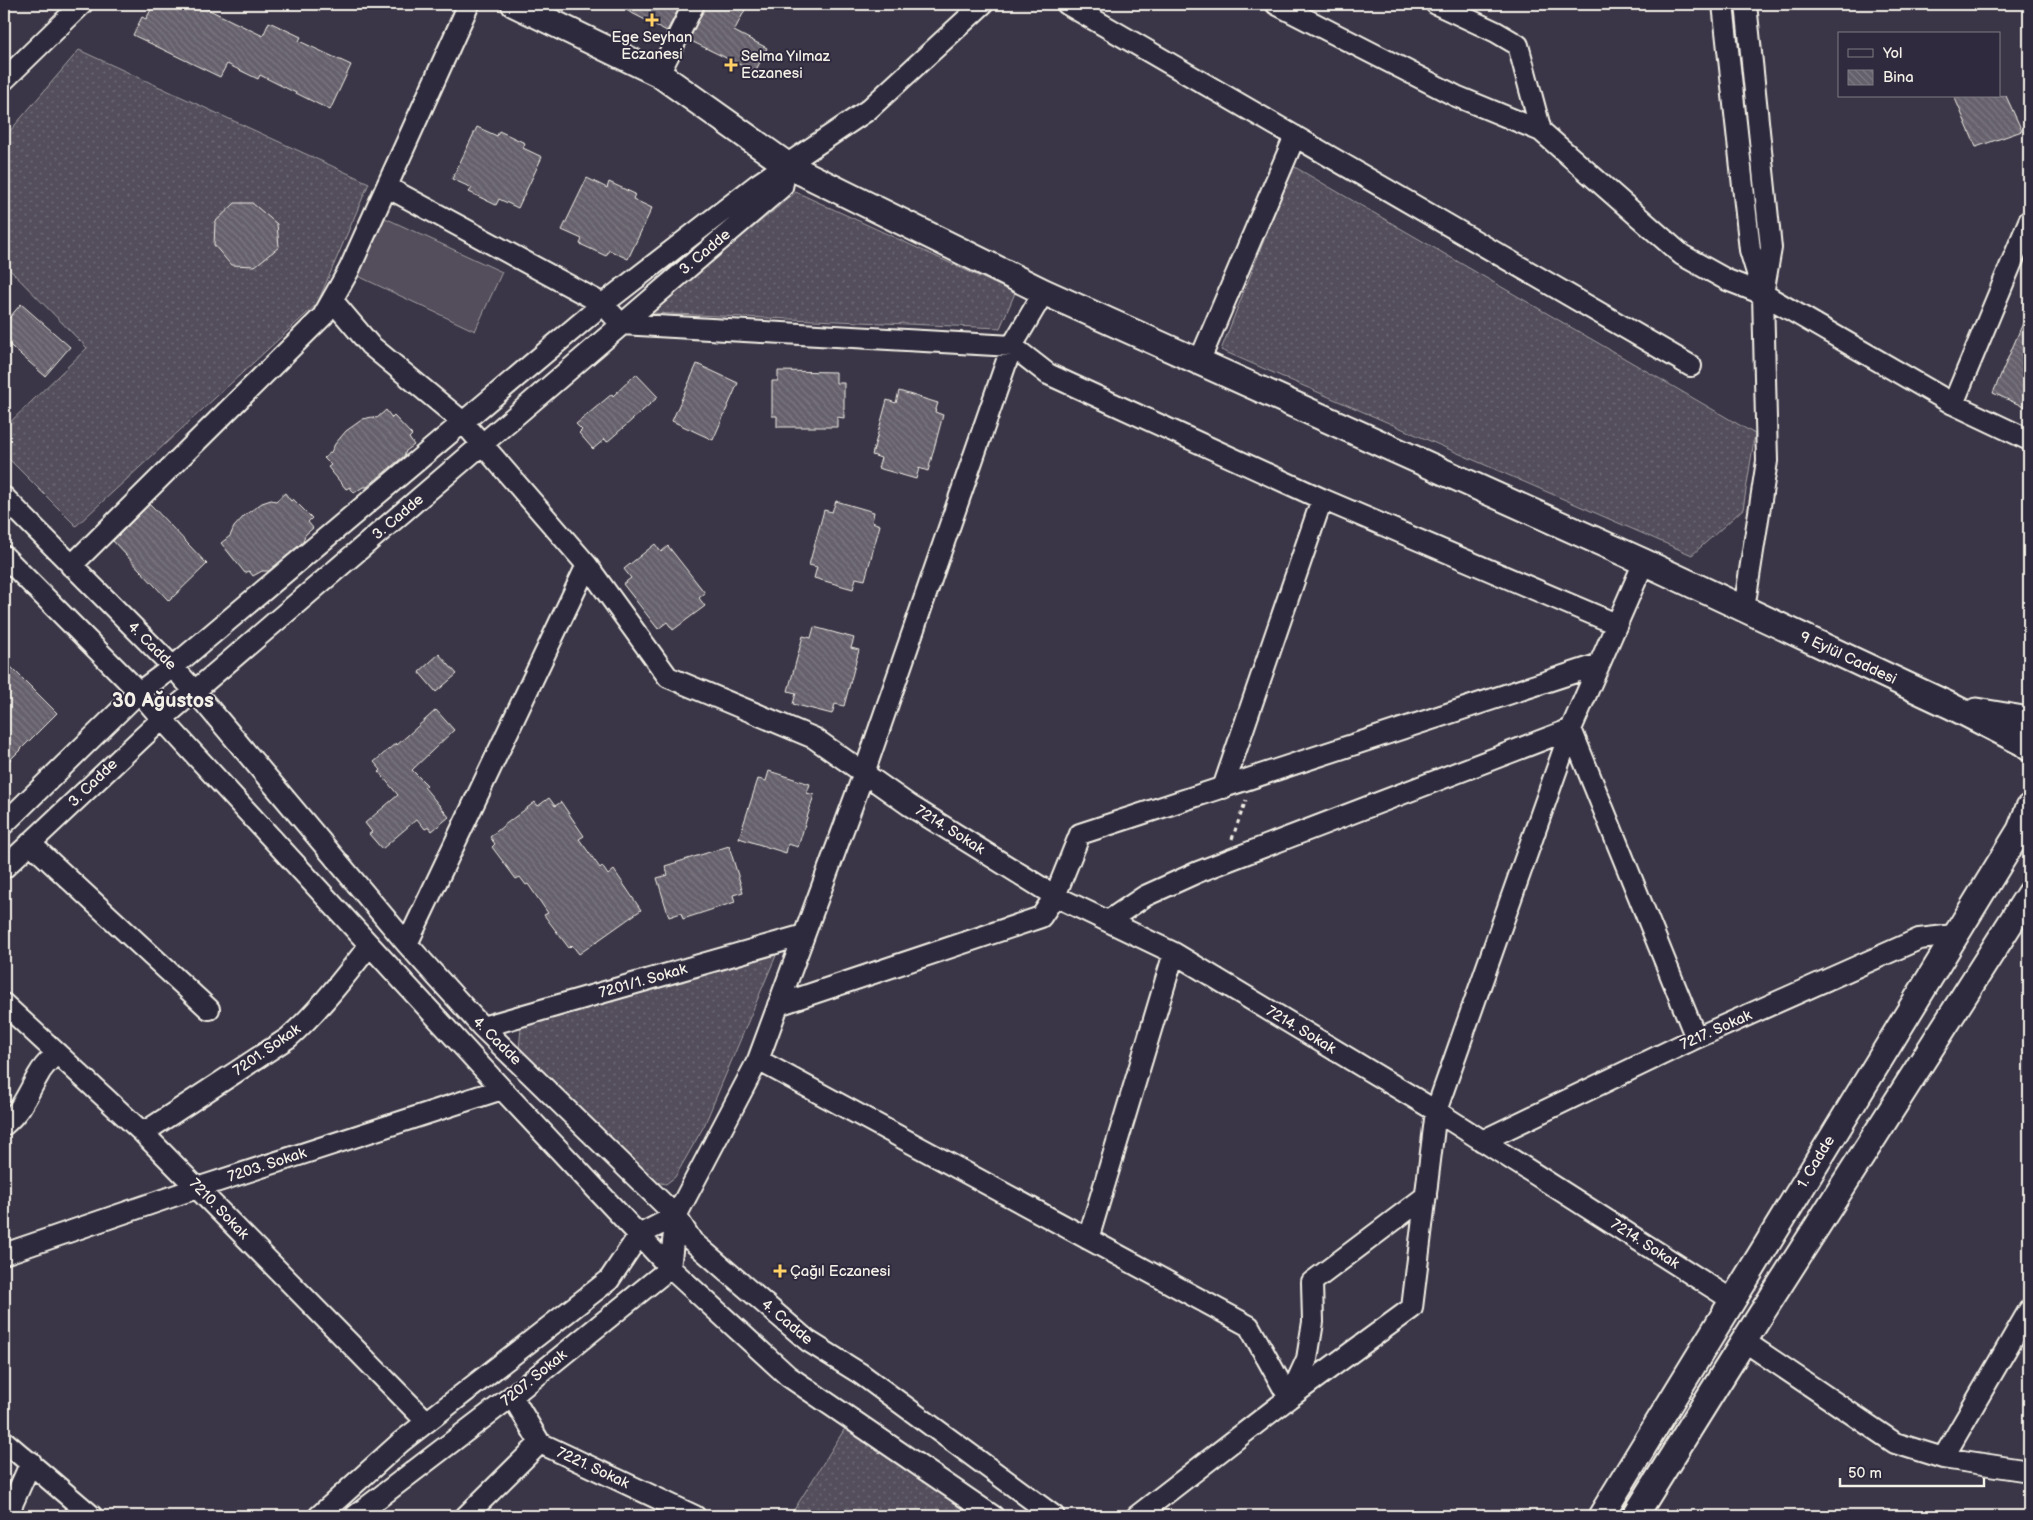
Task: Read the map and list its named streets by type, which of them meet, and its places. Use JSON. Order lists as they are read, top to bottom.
{
  "streets": {
    "main road": ["9 Eylül Caddesi", "1. Cadde"],
    "street": [
      "3. Cadde",
      "4. Cadde",
      "7214. Sokak",
      "7201/1. Sokak",
      "7217. Sokak",
      "7201. Sokak",
      "7203. Sokak",
      "7210. Sokak",
      "7207. Sokak",
      "7221. Sokak"
    ]
  },
  "crossings": [
    ["3. Cadde", "4. Cadde"],
    ["3. Cadde", "9 Eylül Caddesi"],
    ["3. Cadde", "7214. Sokak"],
    ["4. Cadde", "7201/1. Sokak"],
    ["4. Cadde", "7201. Sokak"],
    ["4. Cadde", "7203. Sokak"],
    ["4. Cadde", "7207. Sokak"],
    ["7214. Sokak", "7217. Sokak"],
    ["7214. Sokak", "1. Cadde"],
    ["7217. Sokak", "1. Cadde"],
    ["7201. Sokak", "7210. Sokak"],
    ["7203. Sokak", "7210. Sokak"],
    ["7210. Sokak", "7207. Sokak"],
    ["7207. Sokak", "7221. Sokak"]
  ],
  "districts": ["30 Ağustos"],
  "places": {
    "health": ["Ege Seyhan Eczanesi", "Selma Yılmaz Eczanesi", "Çağıl Eczanesi"]
  },
  "legend": ["Yol", "Bina"],
  "scale_bar": "50 m"
}
